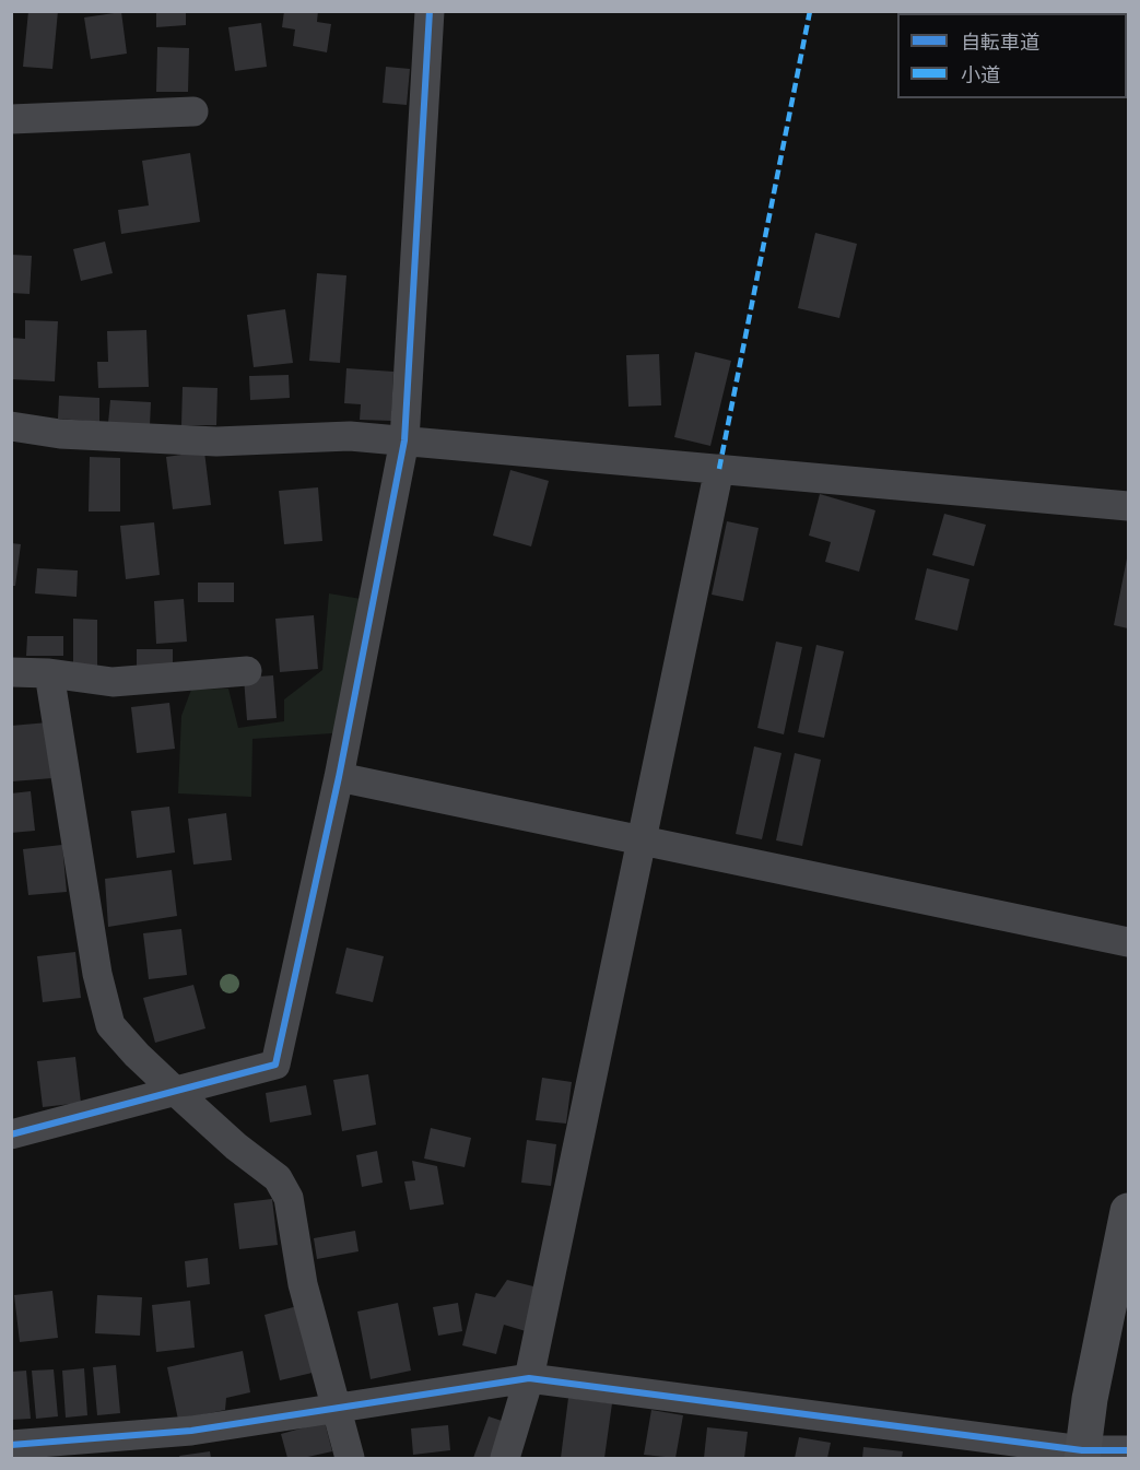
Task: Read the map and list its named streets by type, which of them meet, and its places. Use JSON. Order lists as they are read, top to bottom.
{
  "legend": ["自転車道", "小道"]
}
